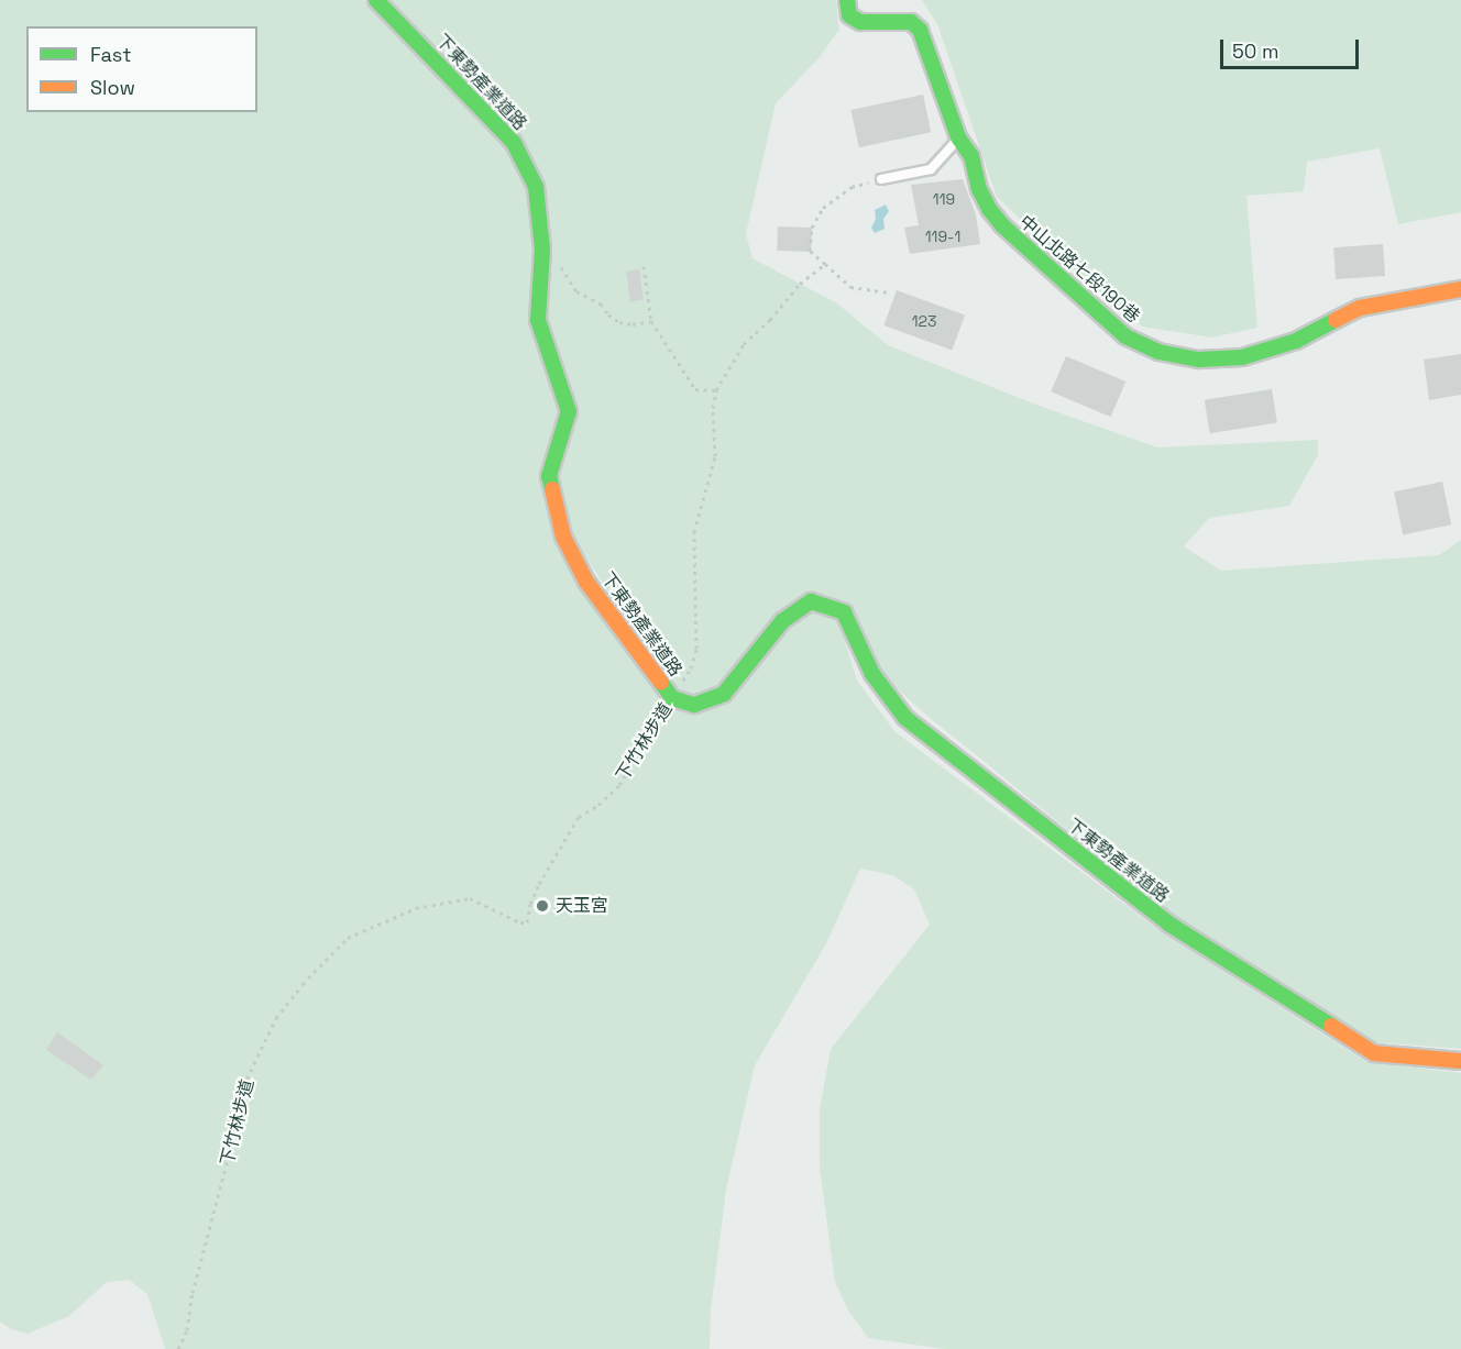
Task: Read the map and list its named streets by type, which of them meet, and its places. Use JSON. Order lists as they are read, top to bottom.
{
  "streets": {
    "street": ["下東勢產業道路", "中山北路七段190巷"],
    "path": ["下竹林步道"]
  },
  "crossings": [
    ["下東勢產業道路", "下竹林步道"]
  ],
  "places": ["天玉宮"],
  "house_numbers": ["119", "119-1", "123"],
  "legend": ["Fast", "Slow"],
  "scale_bar": "50 m"
}
